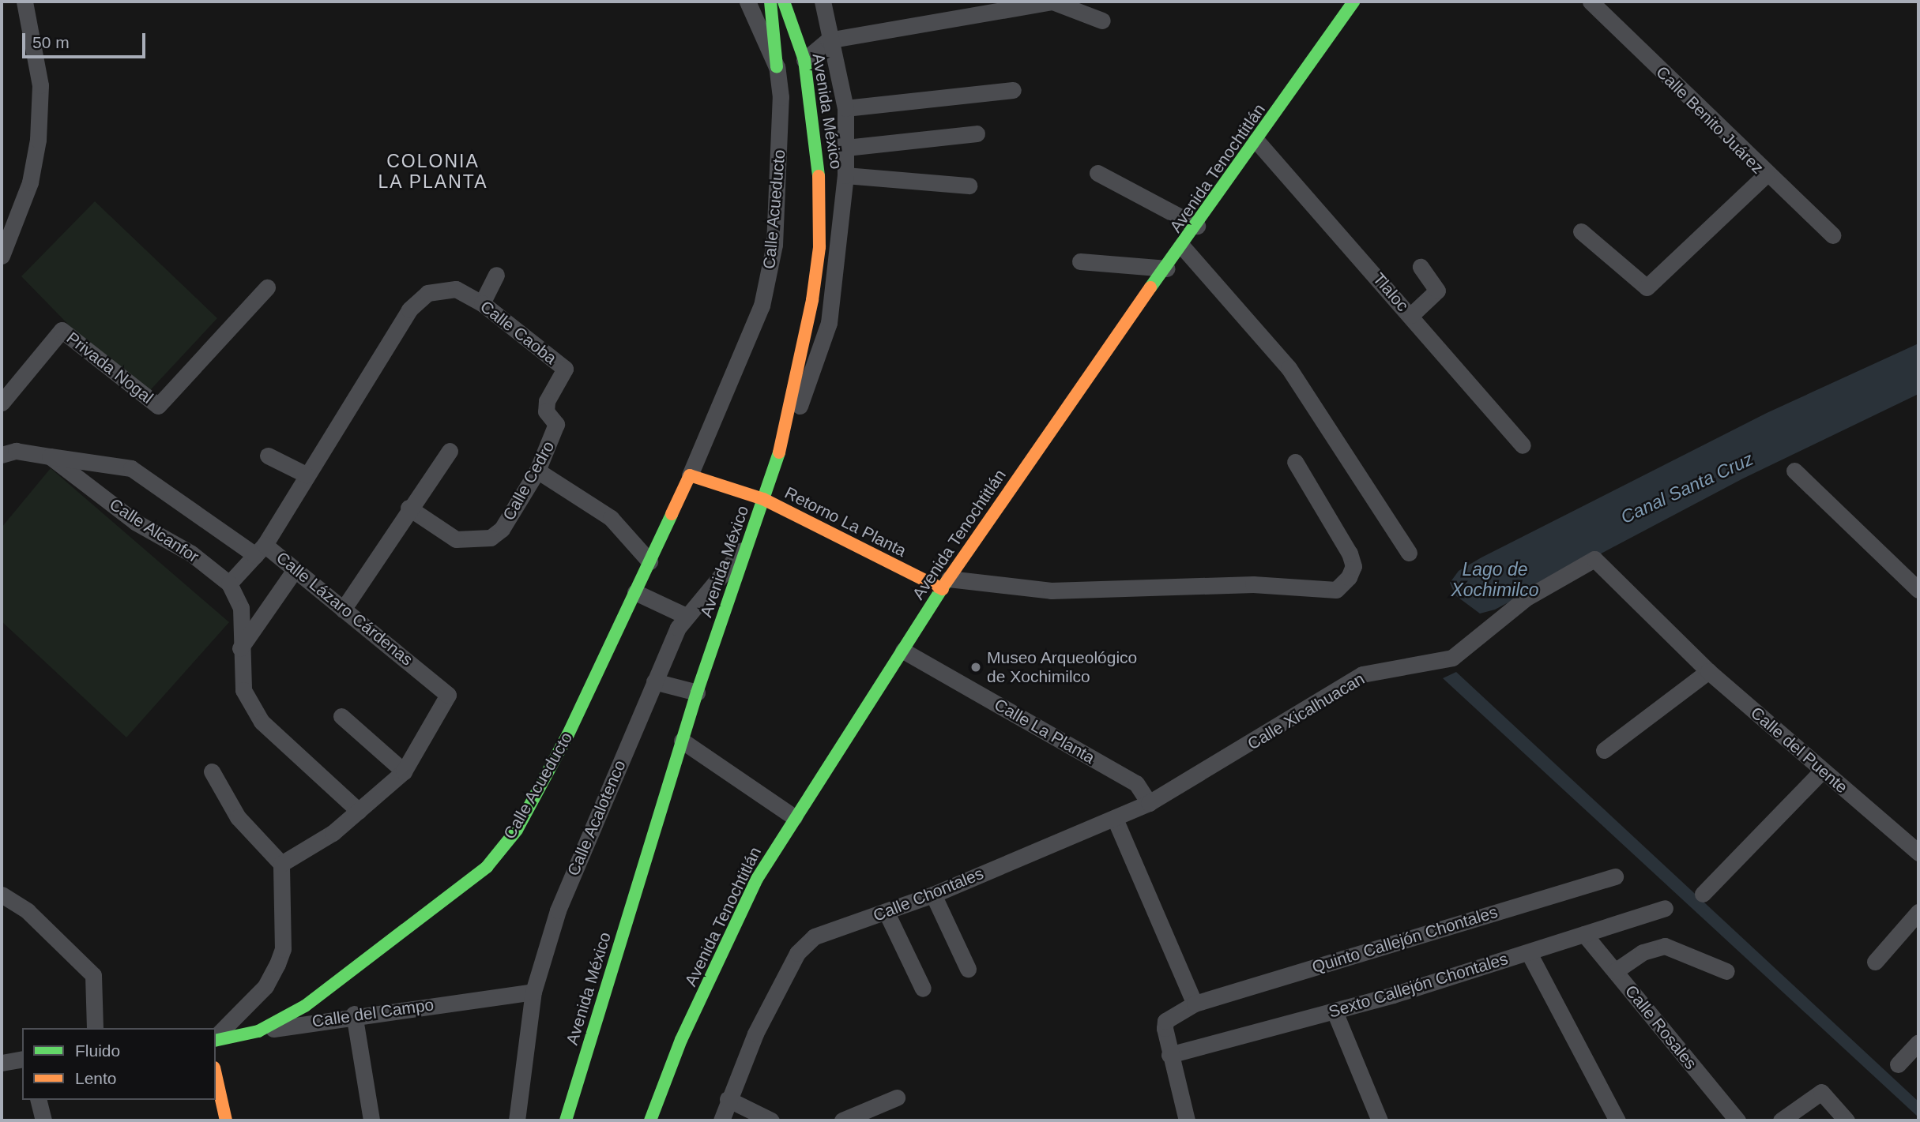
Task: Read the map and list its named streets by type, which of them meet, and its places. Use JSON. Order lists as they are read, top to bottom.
{
  "streets": {
    "main road": [
      "Avenida México",
      "Avenida Tenochtitlán",
      "Calle Acueducto",
      "Retorno La Planta",
      "Calle del Campo"
    ],
    "street": [
      "Calle Benito Juárez",
      "Tlaloc",
      "Calle Caoba",
      "Privada Nogal",
      "Calle Cedro",
      "Calle Alcanfor",
      "Calle Lázaro Cárdenas",
      "Calle Xicalhuacan",
      "Calle La Planta",
      "Calle del Puente",
      "Calle Acalotenco",
      "Calle Chontales",
      "Quinto Callejón Chontales",
      "Sexto Callejón Chontales",
      "Calle Rosales"
    ]
  },
  "crossings": [
    ["Avenida México", "Retorno La Planta"],
    ["Avenida México", "Calle Acalotenco"],
    ["Avenida Tenochtitlán", "Tlaloc"],
    ["Avenida Tenochtitlán", "Retorno La Planta"],
    ["Avenida Tenochtitlán", "Calle La Planta"],
    ["Calle Acueducto", "Calle del Campo"],
    ["Calle Caoba", "Calle Cedro"],
    ["Calle Caoba", "Calle Lázaro Cárdenas"],
    ["Calle Xicalhuacan", "Calle del Puente"],
    ["Calle Xicalhuacan", "Calle Chontales"],
    ["Calle La Planta", "Calle Chontales"],
    ["Calle Acalotenco", "Calle del Campo"],
    ["Quinto Callejón Chontales", "Sexto Callejón Chontales"],
    ["Sexto Callejón Chontales", "Calle Rosales"]
  ],
  "districts": ["COLONIA LA PLANTA"],
  "water": ["Canal Santa Cruz", "Lago de Xochimilco"],
  "places": ["Museo Arqueológico de Xochimilco"],
  "legend": ["Fluido", "Lento"],
  "scale_bar": "50 m"
}
